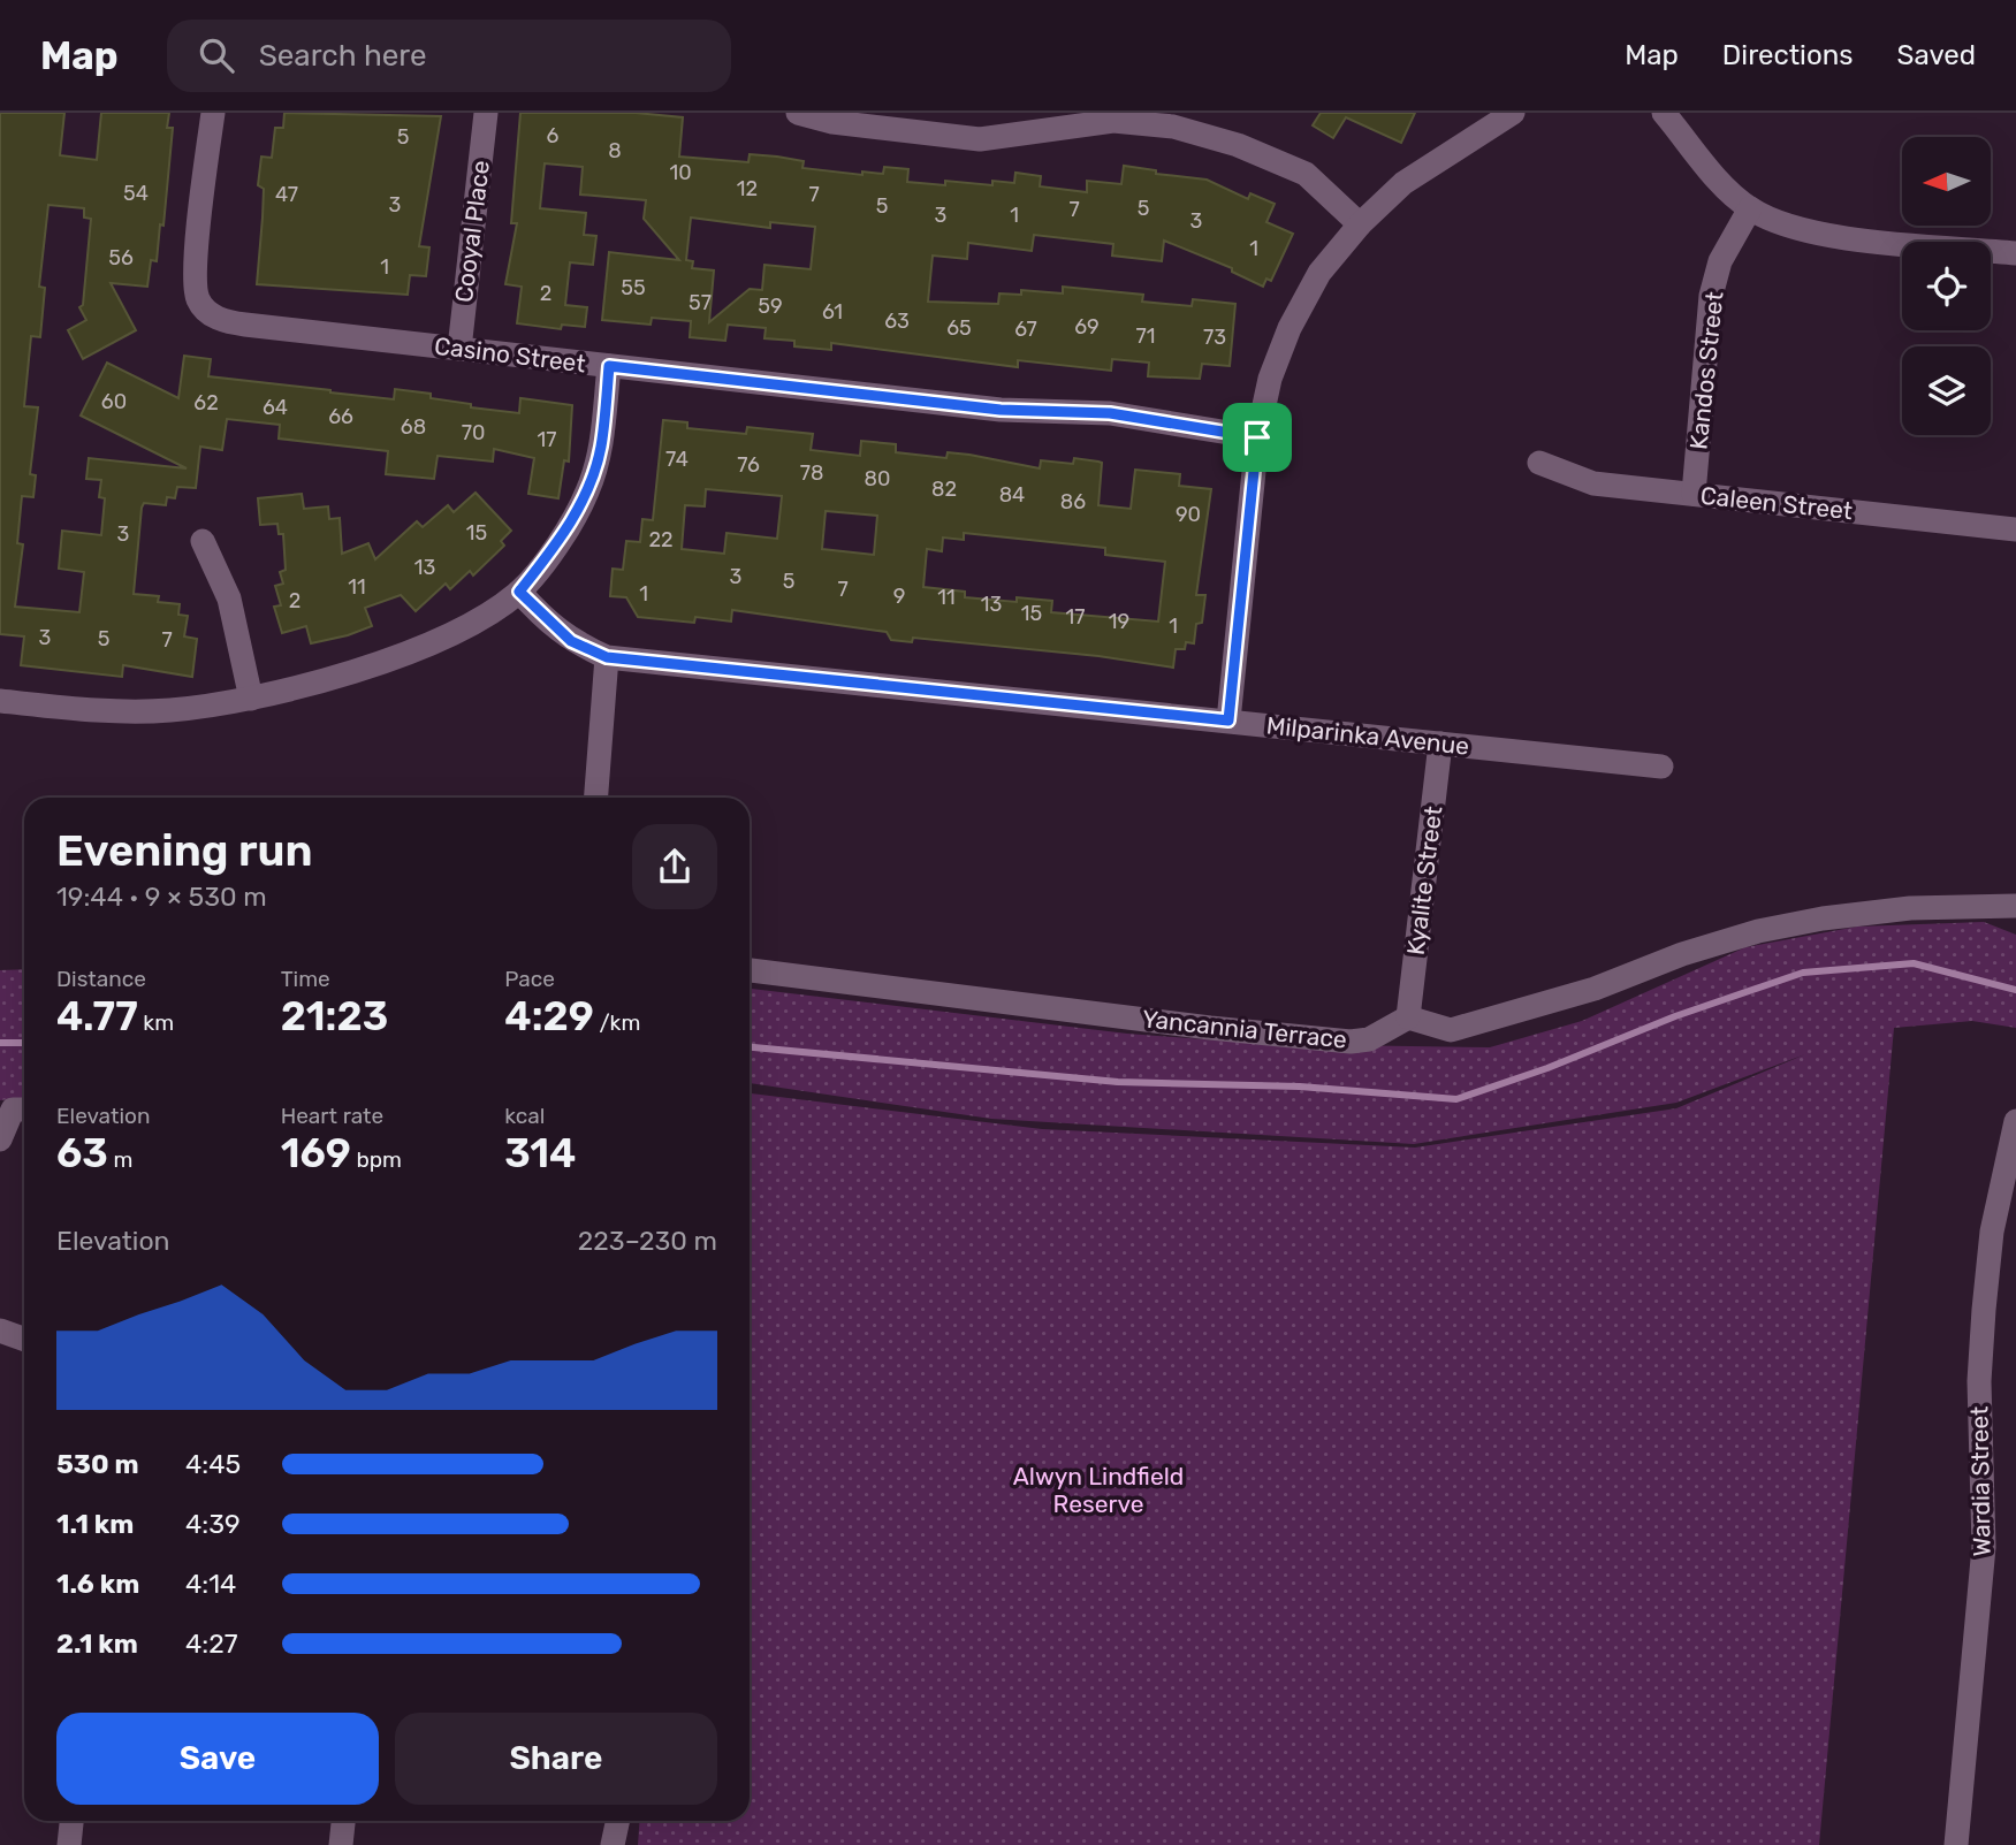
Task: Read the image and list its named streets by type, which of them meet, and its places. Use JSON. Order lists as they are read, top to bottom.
{
  "streets": {
    "street": [
      "Cooyal Place",
      "Casino Street",
      "Kandos Street",
      "Caleen Street",
      "Milparinka Avenue",
      "Kyalite Street",
      "Yancannia Terrace",
      "Wardia Street"
    ]
  },
  "crossings": [
    ["Cooyal Place", "Casino Street"],
    ["Kandos Street", "Caleen Street"],
    ["Milparinka Avenue", "Kyalite Street"],
    ["Kyalite Street", "Yancannia Terrace"]
  ],
  "parks": ["Alwyn Lindfield Reserve"],
  "house_numbers": [
    "6",
    "5",
    "8",
    "10",
    "12",
    "54",
    "47",
    "7",
    "3",
    "5",
    "5",
    "7",
    "3",
    "1",
    "3",
    "1",
    "56",
    "1",
    "55",
    "2",
    "57",
    "59",
    "61",
    "63",
    "69",
    "65",
    "67",
    "71",
    "73",
    "60",
    "62",
    "64",
    "66",
    "68",
    "70",
    "17",
    "74",
    "76",
    "78",
    "80",
    "82",
    "84",
    "86",
    "90",
    "15",
    "3",
    "22",
    "13",
    "3",
    "5",
    "11",
    "7",
    "1",
    "9",
    "11",
    "2",
    "13",
    "15",
    "17",
    "19",
    "1",
    "3",
    "5",
    "7"
  ],
  "north": "left",
  "page": {
    "header": "Map",
    "search": "Search here",
    "nav": ["Map", "Directions", "Saved"],
    "heading": ["Evening run", "19:44 · 9 × 530 m"],
    "stats": [
      ["Distance", "4.77 km"],
      ["Time", "21:23"],
      ["Pace", "4:29 /km"],
      ["Elevation", "63 m"],
      ["Heart rate", "169 bpm"],
      ["kcal", "314"]
    ],
    "chart": ["Elevation", "223–230 m"],
    "list": [
      {
        "name": "530 m",
        "note": "4:45"
      },
      {
        "name": "1.1 km",
        "note": "4:39"
      },
      {
        "name": "1.6 km",
        "note": "4:14"
      },
      {
        "name": "2.1 km",
        "note": "4:27"
      }
    ],
    "buttons": ["Save", "Share"]
  }
}
